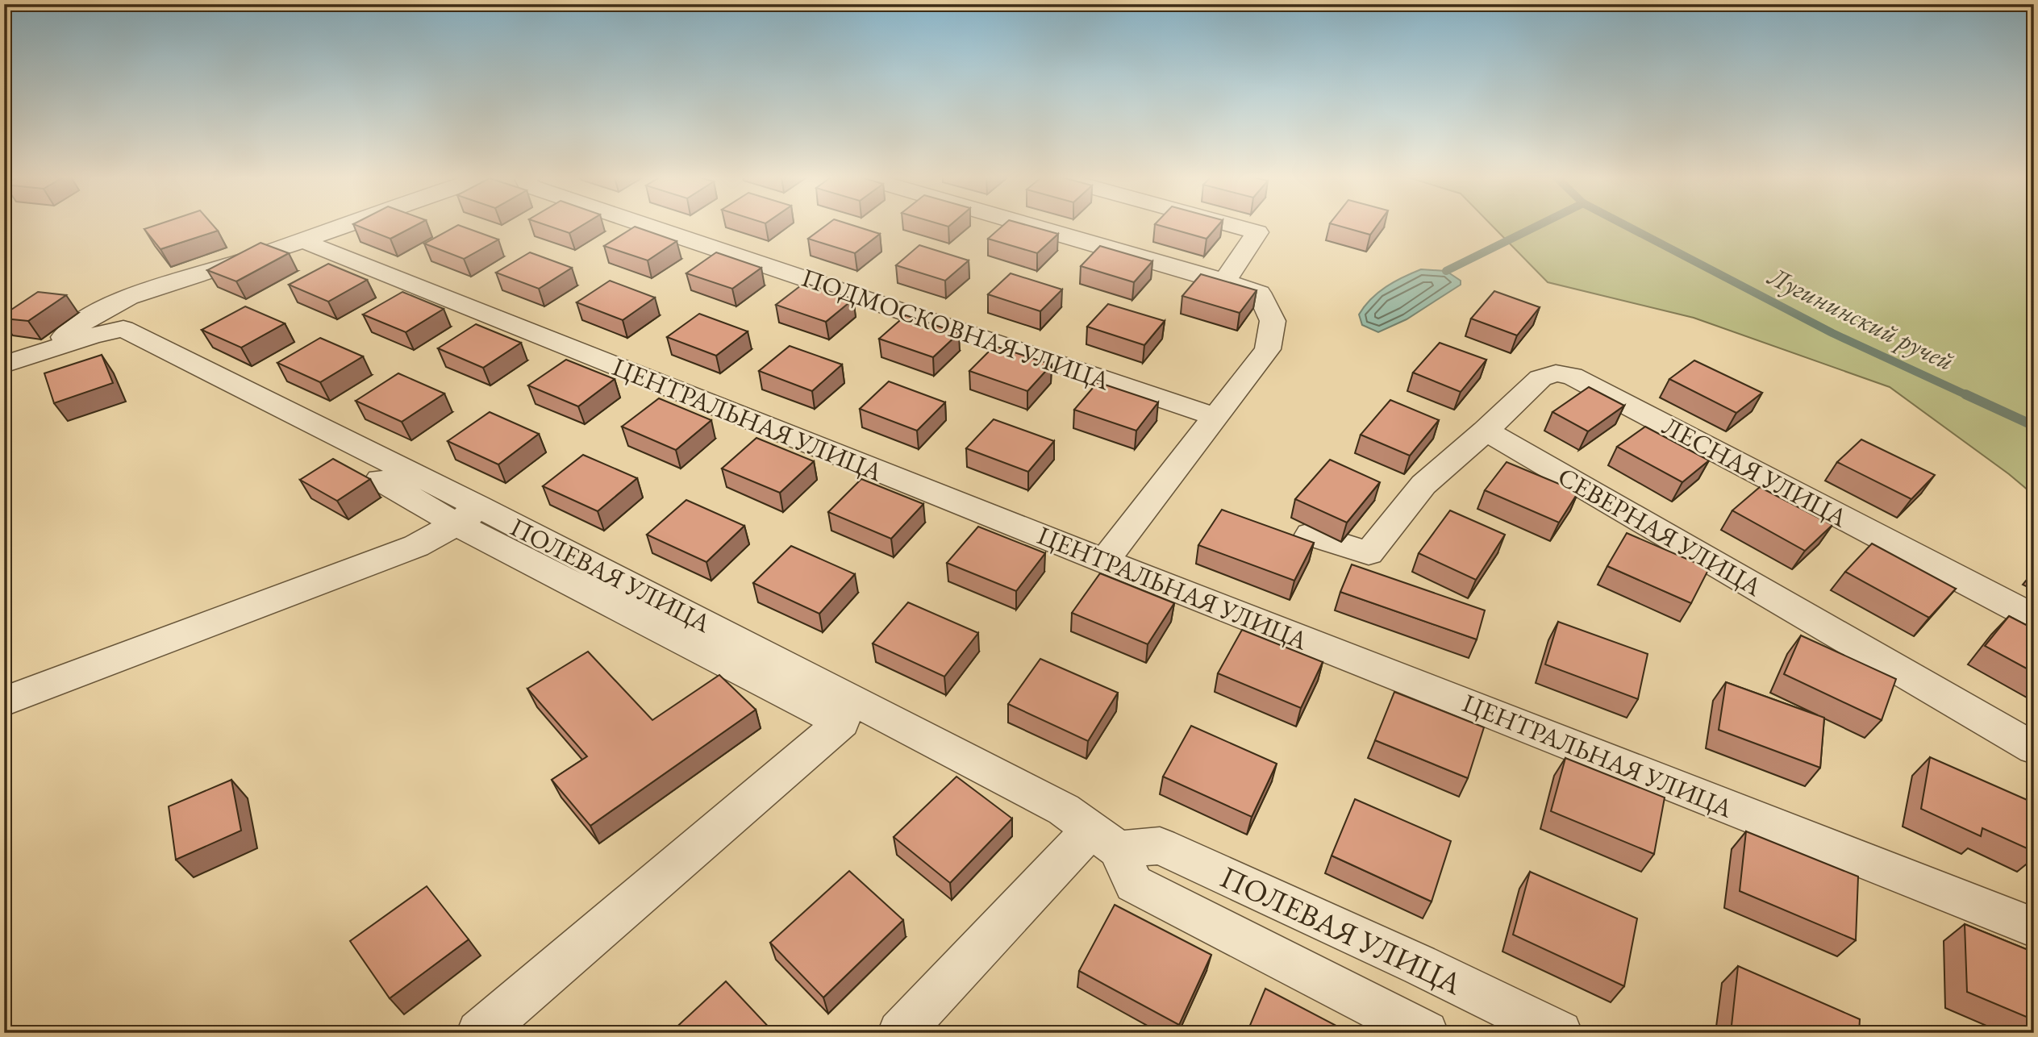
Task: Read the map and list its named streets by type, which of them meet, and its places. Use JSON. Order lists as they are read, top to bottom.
{
  "streets": {
    "street": [
      "ПОДМОСКОВНАЯ УЛИЦА",
      "ЦЕНТРАЛЬНАЯ УЛИЦА",
      "ЛЕСНАЯ УЛИЦА",
      "СЕВЕРНАЯ УЛИЦА",
      "ПОЛЕВАЯ УЛИЦА"
    ]
  },
  "crossings": [
    ["ЛЕСНАЯ УЛИЦА", "СЕВЕРНАЯ УЛИЦА"]
  ],
  "water": ["Лугининский ручей"]
}
